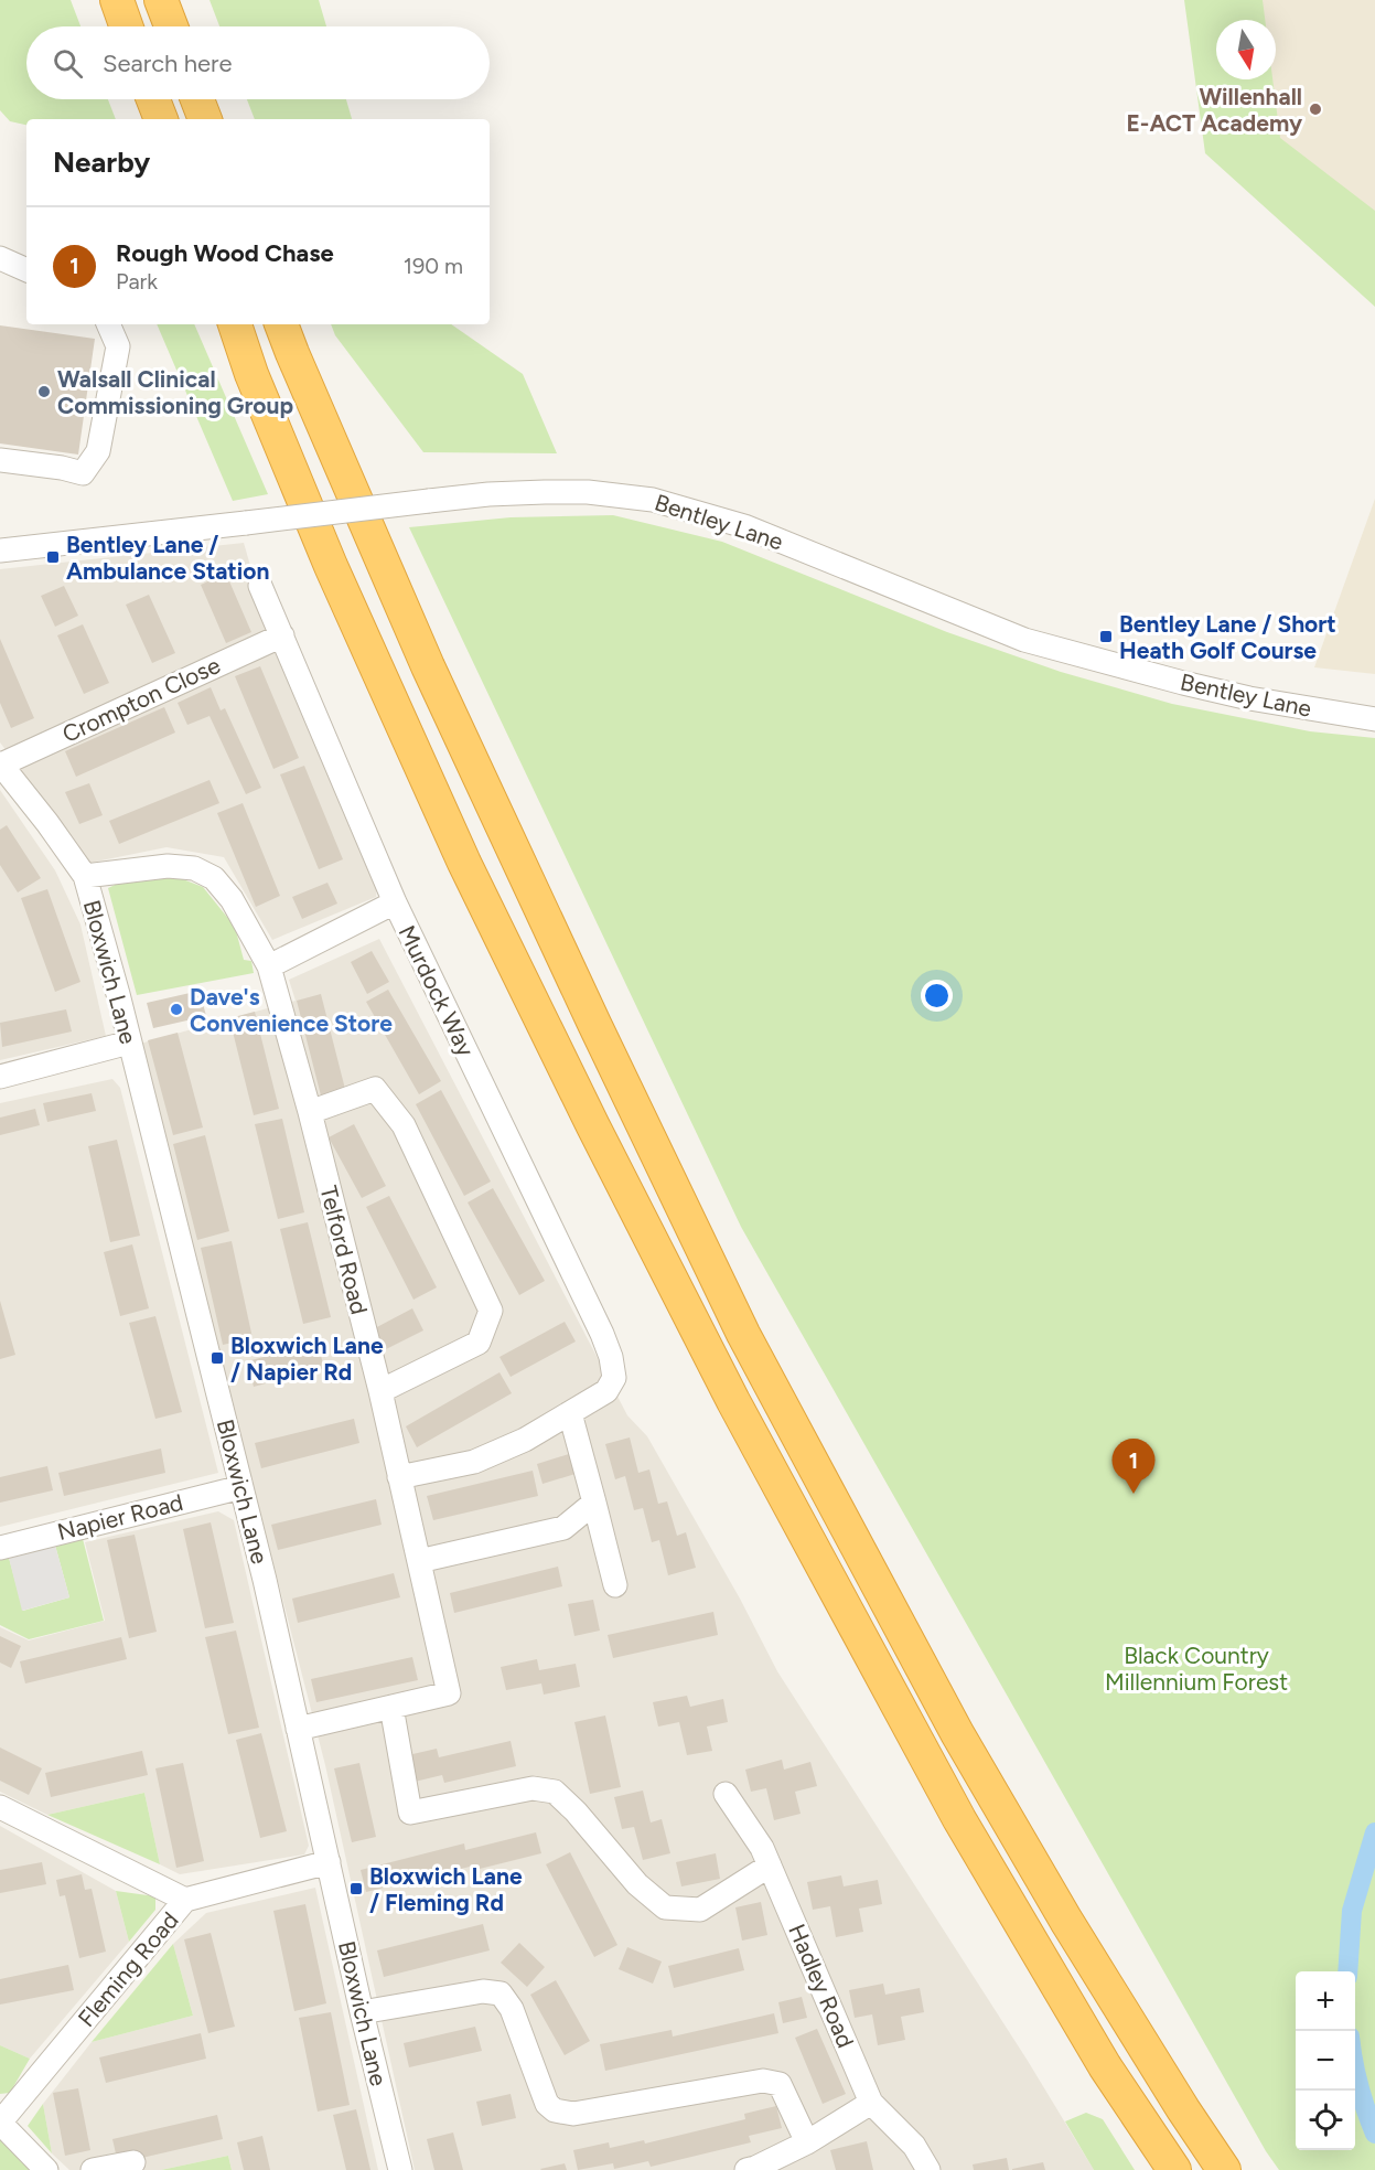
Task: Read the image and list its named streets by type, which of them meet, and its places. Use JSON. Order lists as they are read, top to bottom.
{
  "streets": {
    "street": [
      "Bentley Lane",
      "Crompton Close",
      "Bloxwich Lane",
      "Murdock Way",
      "Telford Road",
      "Napier Road",
      "Fleming Road",
      "Hadley Road"
    ]
  },
  "crossings": [
    ["Crompton Close", "Bloxwich Lane"],
    ["Crompton Close", "Murdock Way"],
    ["Bloxwich Lane", "Telford Road"],
    ["Bloxwich Lane", "Napier Road"],
    ["Bloxwich Lane", "Fleming Road"]
  ],
  "parks": ["Black Country Millennium Forest"],
  "places": {
    "other": ["Willenhall E-ACT Academy", "Walsall Clinical Commissioning Group", "Dave's Convenience Store"],
    "transit": [
      "Bentley Lane / Ambulance Station",
      "Bentley Lane / Short Heath Golf Course",
      "Bloxwich Lane / Napier Rd",
      "Bloxwich Lane / Fleming Rd"
    ]
  },
  "north": "bottom",
  "page": {
    "search": "Search here",
    "heading": "Nearby",
    "list": [
      {
        "mark": "1",
        "name": "Rough Wood Chase",
        "note": "Park",
        "value": "190 m"
      }
    ],
    "pins": "1",
    "map_buttons": ["+", "−"]
  }
}
